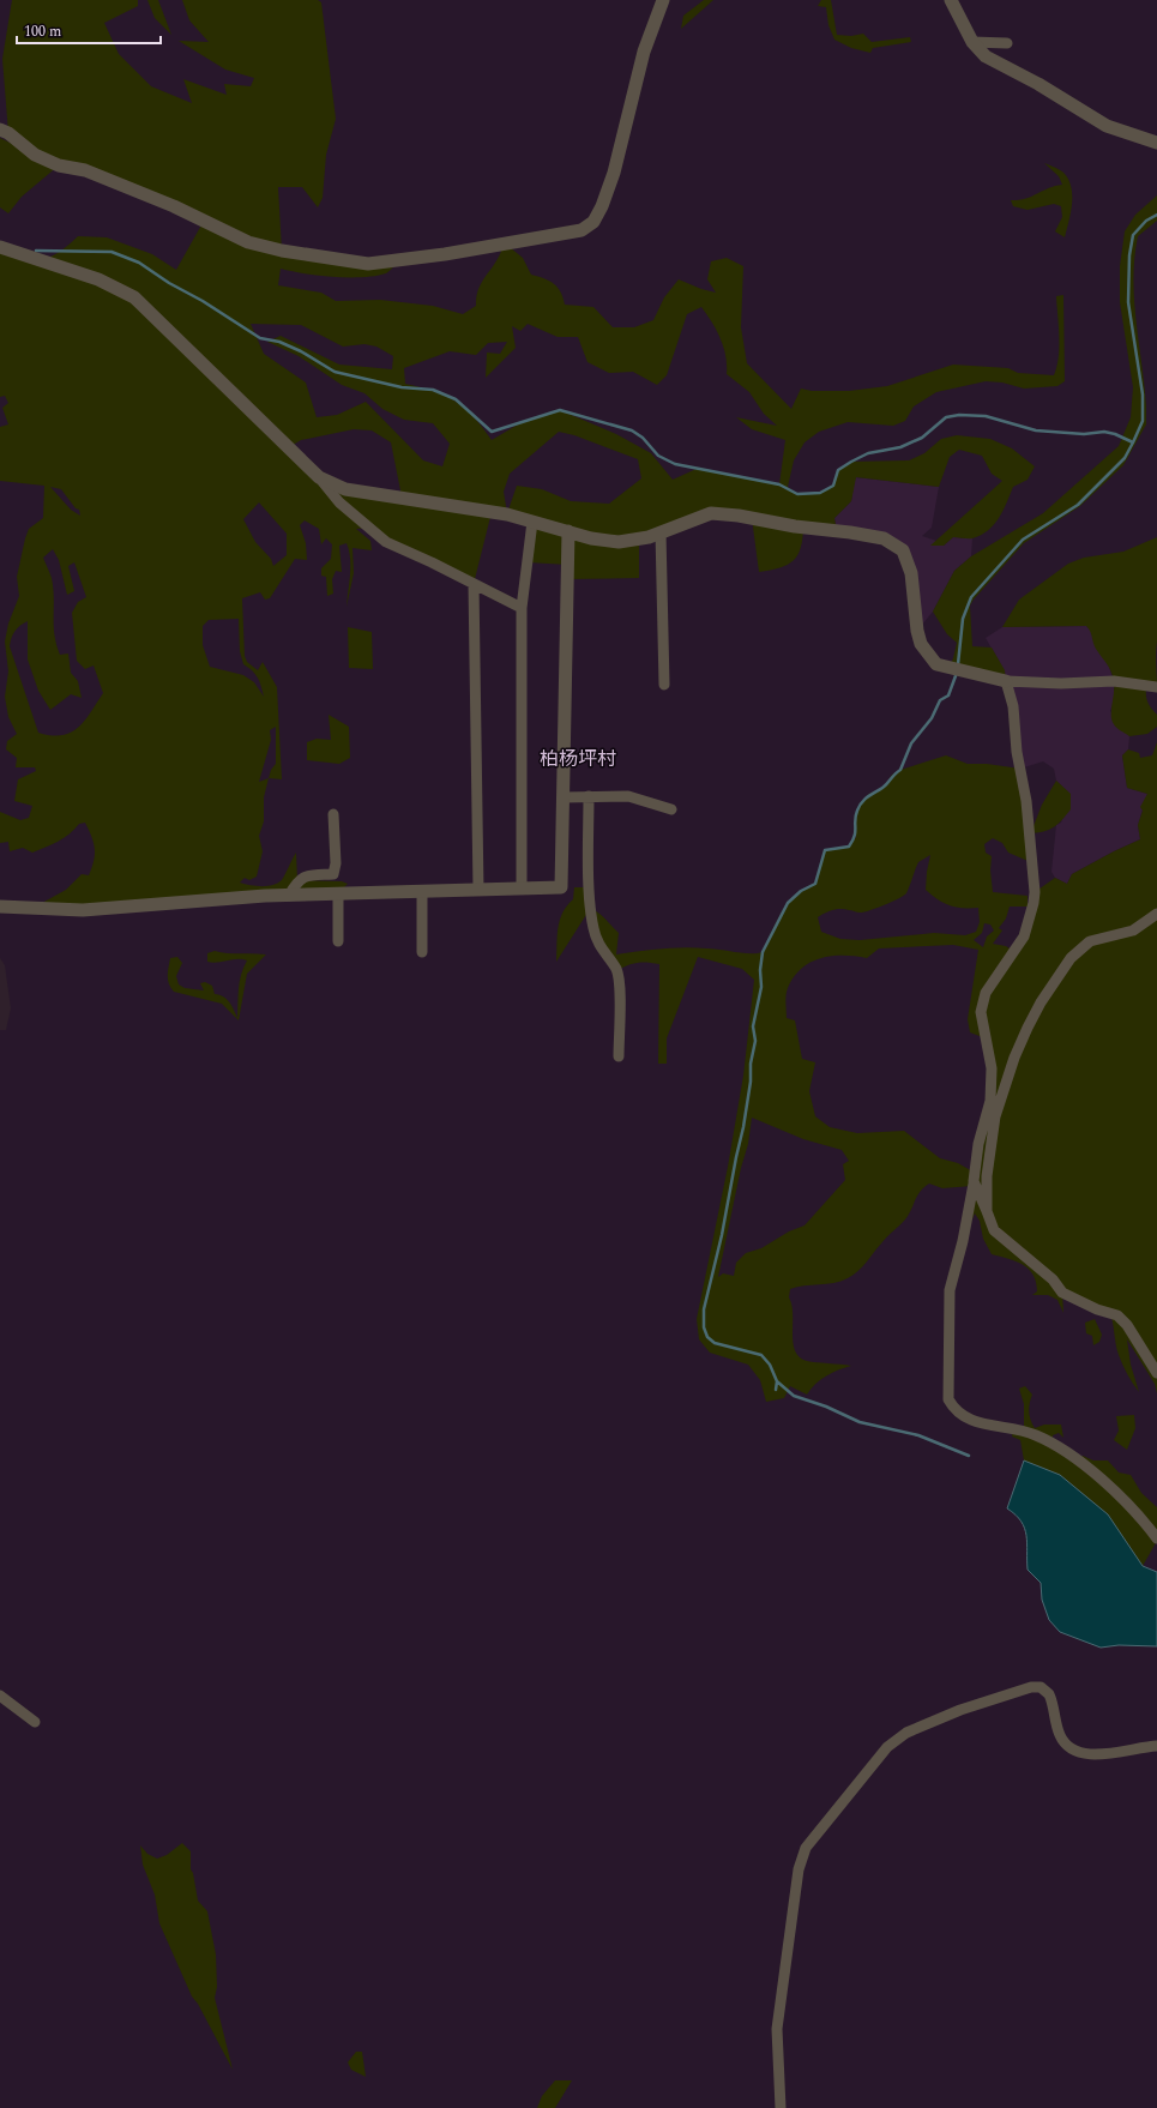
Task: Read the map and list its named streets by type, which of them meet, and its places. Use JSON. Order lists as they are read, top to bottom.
{
  "districts": ["柏杨坪村"],
  "scale_bar": "100 m"
}
